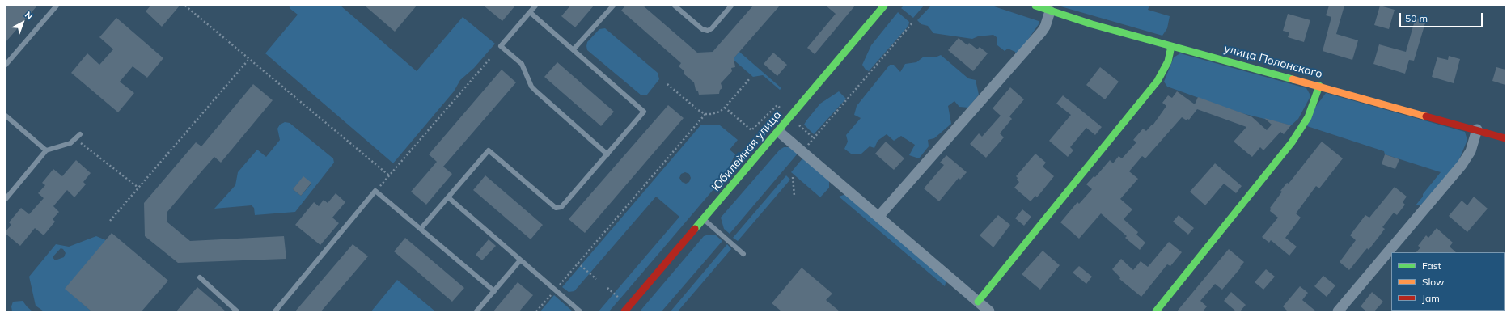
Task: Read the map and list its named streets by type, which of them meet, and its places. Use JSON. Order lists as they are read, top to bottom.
{
  "streets": {
    "street": ["улица Полонского", "Юбилейная улица"]
  },
  "legend": ["Fast", "Slow", "Jam"],
  "scale_bar": "50 m",
  "north": "top right"
}
